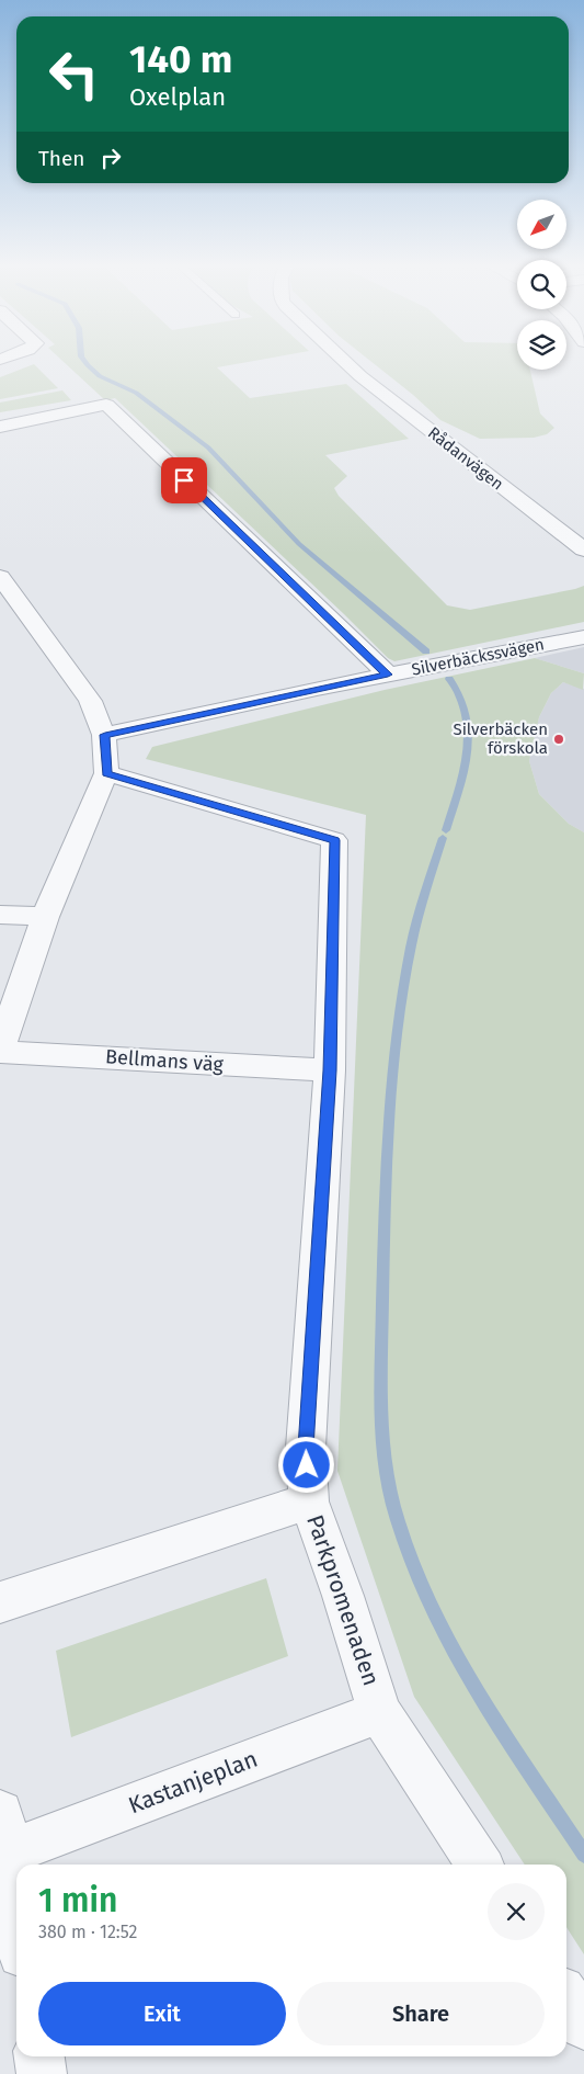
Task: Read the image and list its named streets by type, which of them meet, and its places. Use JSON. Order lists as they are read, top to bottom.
{
  "streets": {
    "street": [
      "Rådanvägen",
      "Silverbäckssvägen",
      "Bellmans väg",
      "Parkpromenaden",
      "Kastanjeplan"
    ]
  },
  "crossings": [
    ["Bellmans väg", "Parkpromenaden"],
    ["Parkpromenaden", "Kastanjeplan"]
  ],
  "places": ["Silverbäcken förskola"],
  "north": "bottom left",
  "page": {
    "turn": ["140 m", "Oxelplan"],
    "then": "Then",
    "heading": ["1 min", "380 m · 12:52"],
    "buttons": ["Exit", "Share"]
  }
}
